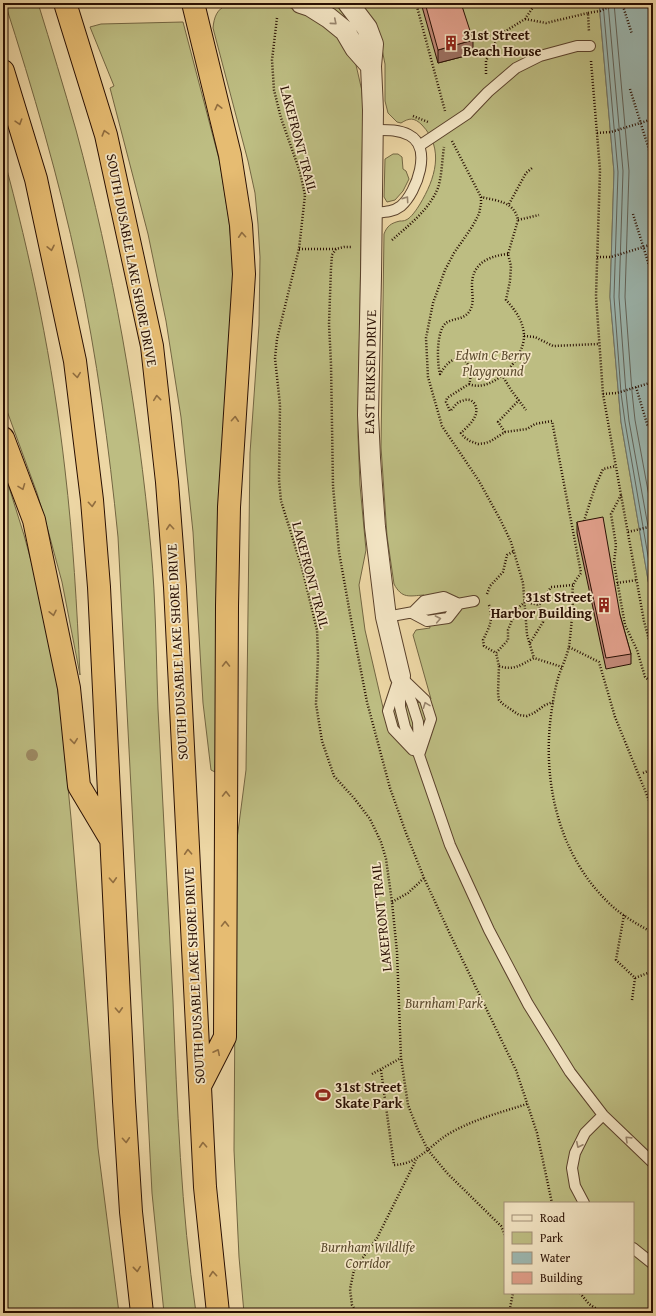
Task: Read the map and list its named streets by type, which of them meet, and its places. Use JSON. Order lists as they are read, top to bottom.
{
  "streets": {
    "highway": ["SOUTH DUSABLE LAKE SHORE DRIVE"],
    "street": ["EAST ERIKSEN DRIVE"],
    "path": ["LAKEFRONT TRAIL"]
  },
  "parks": ["Edwin C Berry Playground", "Burnham Park", "Burnham Wildlife Corridor"],
  "places": {
    "building": ["31st Street Beach House", "31st Street Harbor Building"],
    "sports": ["31st Street Skate Park"]
  },
  "legend": [
    "Road",
    "Park",
    "Water",
    "Building"
  ]
}
